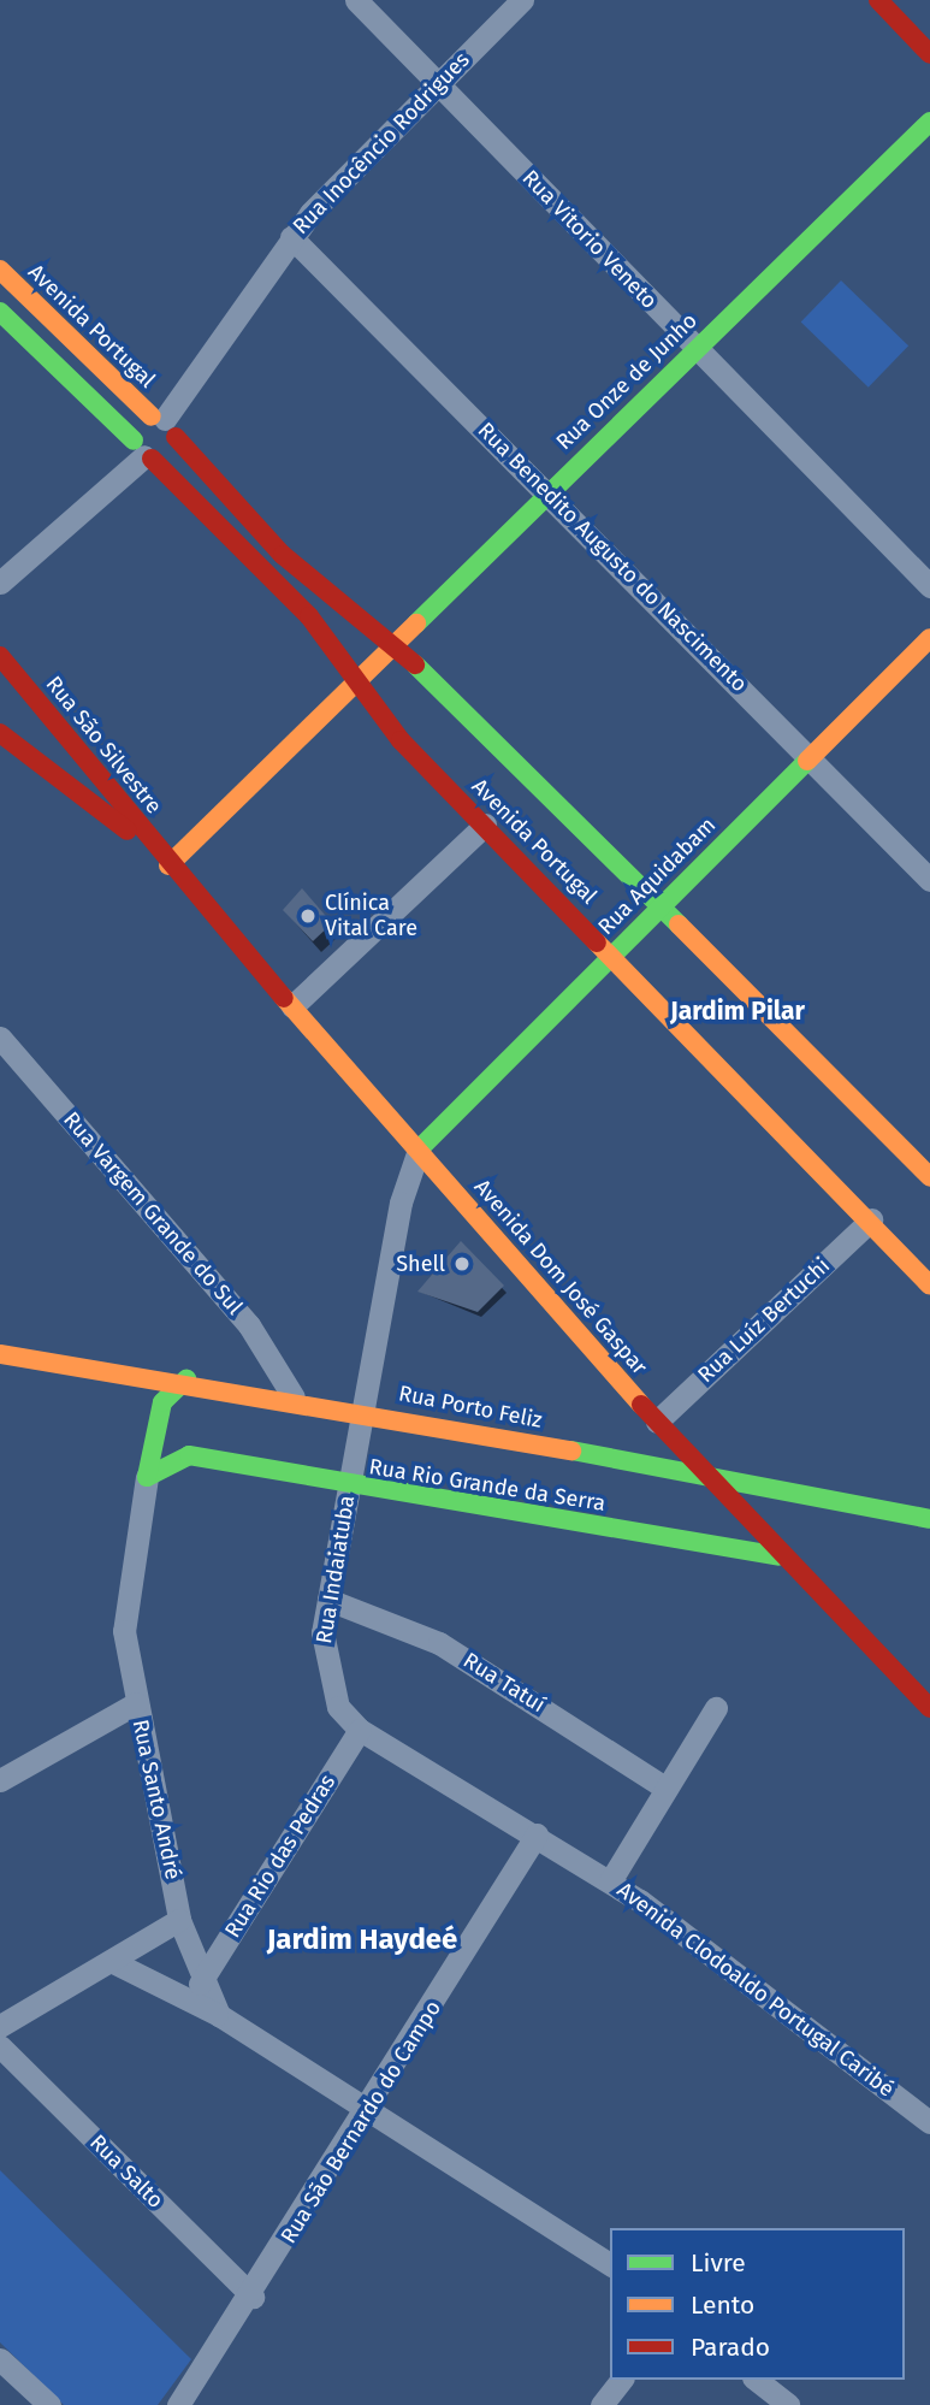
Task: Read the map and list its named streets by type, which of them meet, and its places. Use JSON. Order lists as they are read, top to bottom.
{
  "streets": {
    "street": [
      "Rua Inocêncio Rodrigues",
      "Rua Vitorio Veneto",
      "Avenida Portugal",
      "Rua Onze de Junho",
      "Rua Benedito Augusto do Nascimento",
      "Rua São Silvestre",
      "Rua Aquidabam",
      "Rua Vargem Grande do Sul",
      "Avenida Dom José Gaspar",
      "Rua Luíz Bertuchi",
      "Rua Porto Feliz",
      "Rua Rio Grande da Serra",
      "Rua Indaiatuba",
      "Rua Tatuí",
      "Rua Santo André",
      "Rua Rio das Pedras",
      "Avenida Clodoaldo Portugal Caribé",
      "Rua São Bernardo do Campo",
      "Rua Salto"
    ]
  },
  "crossings": [
    ["Rua Inocêncio Rodrigues", "Rua Vitorio Veneto"],
    ["Rua Inocêncio Rodrigues", "Avenida Portugal"],
    ["Rua Inocêncio Rodrigues", "Rua Benedito Augusto do Nascimento"],
    ["Rua Vitorio Veneto", "Rua Onze de Junho"],
    ["Avenida Portugal", "Rua Onze de Junho"],
    ["Avenida Portugal", "Rua Aquidabam"],
    ["Avenida Portugal", "Rua Luíz Bertuchi"],
    ["Rua Onze de Junho", "Rua Benedito Augusto do Nascimento"],
    ["Rua Onze de Junho", "Rua São Silvestre"],
    ["Rua Onze de Junho", "Avenida Dom José Gaspar"],
    ["Rua Benedito Augusto do Nascimento", "Rua Aquidabam"],
    ["Rua São Silvestre", "Avenida Dom José Gaspar"],
    ["Rua Aquidabam", "Avenida Dom José Gaspar"],
    ["Rua Aquidabam", "Rua Indaiatuba"],
    ["Rua Vargem Grande do Sul", "Rua Porto Feliz"],
    ["Avenida Dom José Gaspar", "Rua Luíz Bertuchi"],
    ["Avenida Dom José Gaspar", "Rua Porto Feliz"],
    ["Avenida Dom José Gaspar", "Rua Rio Grande da Serra"],
    ["Avenida Dom José Gaspar", "Rua Indaiatuba"],
    ["Rua Porto Feliz", "Rua Indaiatuba"],
    ["Rua Rio Grande da Serra", "Rua Indaiatuba"],
    ["Rua Indaiatuba", "Rua Tatuí"],
    ["Rua Indaiatuba", "Rua Rio das Pedras"],
    ["Rua Indaiatuba", "Avenida Clodoaldo Portugal Caribé"],
    ["Rua Indaiatuba", "Rua São Bernardo do Campo"],
    ["Rua Santo André", "Rua Rio das Pedras"],
    ["Rua Santo André", "Rua São Bernardo do Campo"],
    ["Avenida Clodoaldo Portugal Caribé", "Rua São Bernardo do Campo"],
    ["Rua São Bernardo do Campo", "Rua Salto"]
  ],
  "districts": ["Jardim Pilar", "Jardim Haydeé"],
  "places": ["Clínica Vital Care", "Shell"],
  "legend": ["Livre", "Lento", "Parado"]
}
